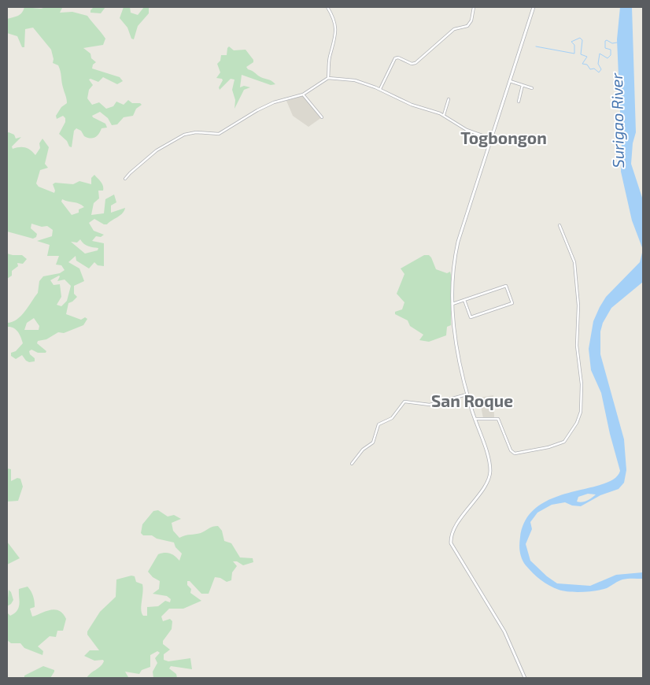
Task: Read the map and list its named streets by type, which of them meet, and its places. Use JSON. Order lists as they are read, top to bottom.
{
  "districts": ["Togbongon", "San Roque"],
  "water": ["Surigao River"]
}
